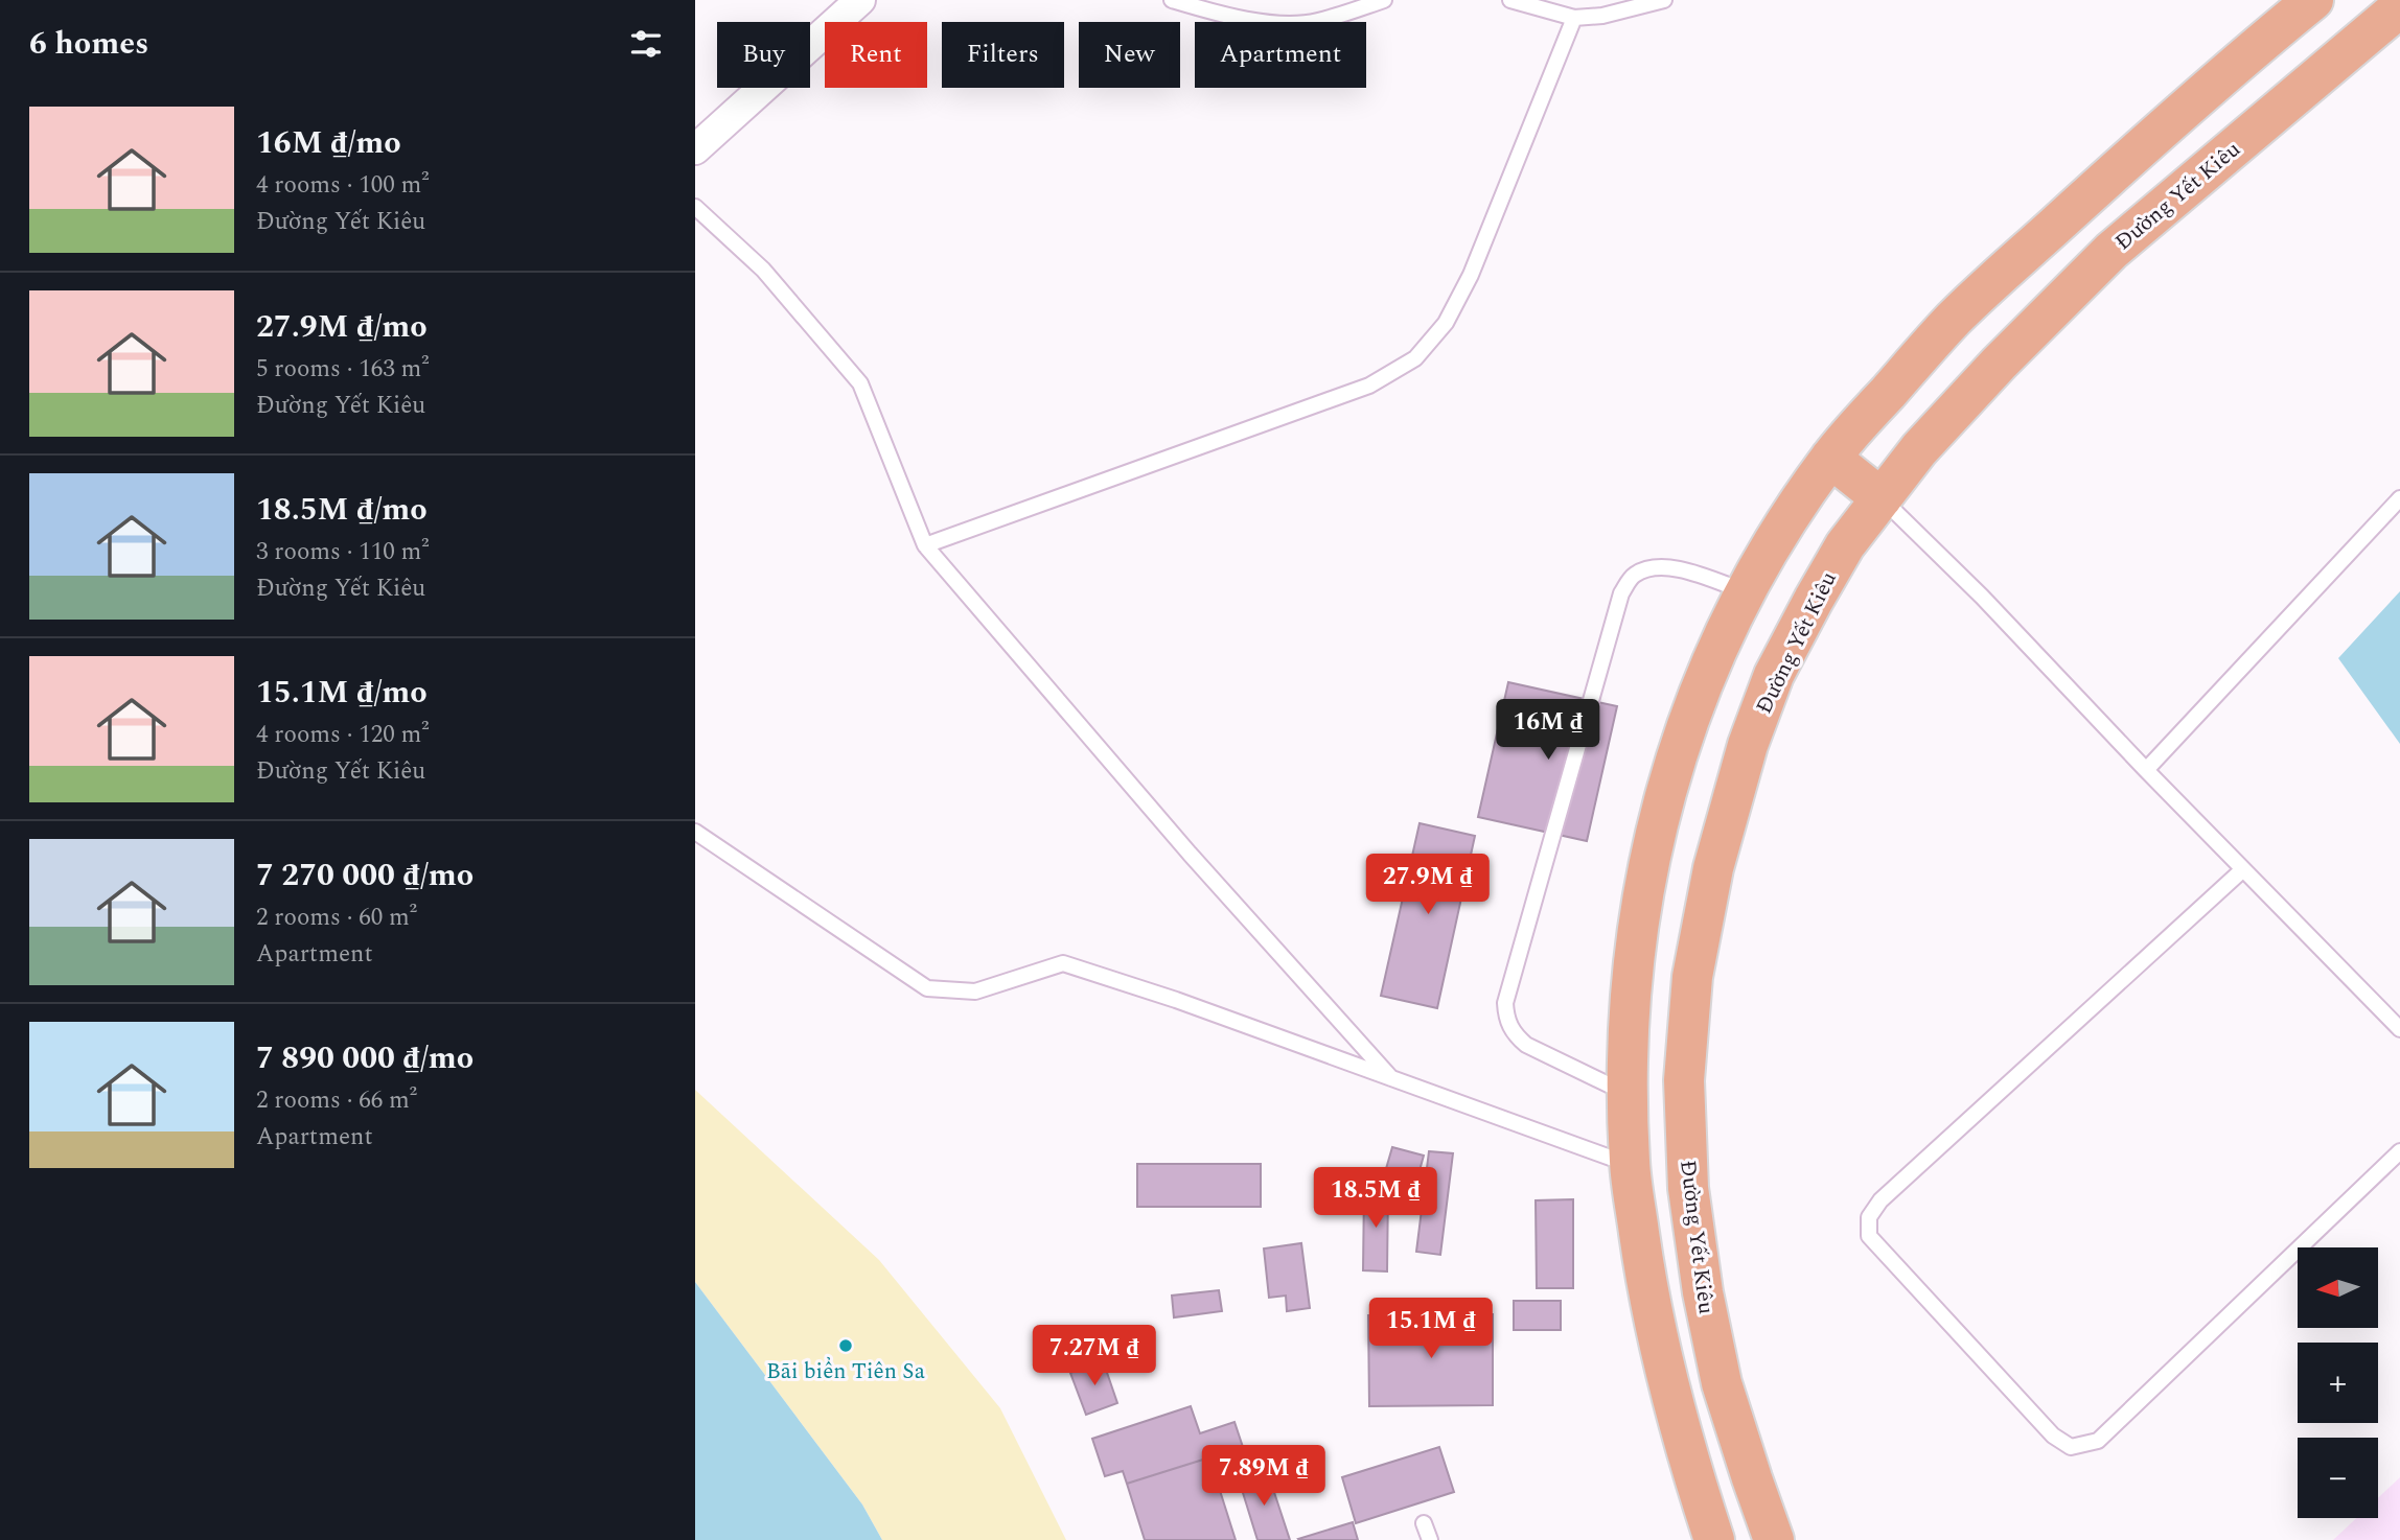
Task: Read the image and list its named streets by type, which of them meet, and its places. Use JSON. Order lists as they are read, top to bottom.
{
  "streets": {
    "highway": ["Đường Yết Kiêu"]
  },
  "places": ["Bãi biển Tiên Sa"],
  "north": "left",
  "page": {
    "heading": "6 homes",
    "chip": [
      "Buy",
      "Rent",
      "Filters",
      "New",
      "Apartment"
    ],
    "list": [
      {
        "name": "16M ₫/mo",
        "note": "4 rooms · 100 m² · Đường Yết Kiêu"
      },
      {
        "name": "27.9M ₫/mo",
        "note": "5 rooms · 163 m² · Đường Yết Kiêu"
      },
      {
        "name": "18.5M ₫/mo",
        "note": "3 rooms · 110 m² · Đường Yết Kiêu"
      },
      {
        "name": "15.1M ₫/mo",
        "note": "4 rooms · 120 m² · Đường Yết Kiêu"
      },
      {
        "name": "7 270 000 ₫/mo",
        "note": "2 rooms · 60 m² · Apartment"
      },
      {
        "name": "7 890 000 ₫/mo",
        "note": "2 rooms · 66 m² · Apartment"
      }
    ],
    "price": [
      "16M ₫",
      "27.9M ₫",
      "18.5M ₫",
      "15.1M ₫",
      "7.27M ₫",
      "7.89M ₫"
    ],
    "map_buttons": ["+", "−"]
  }
}
